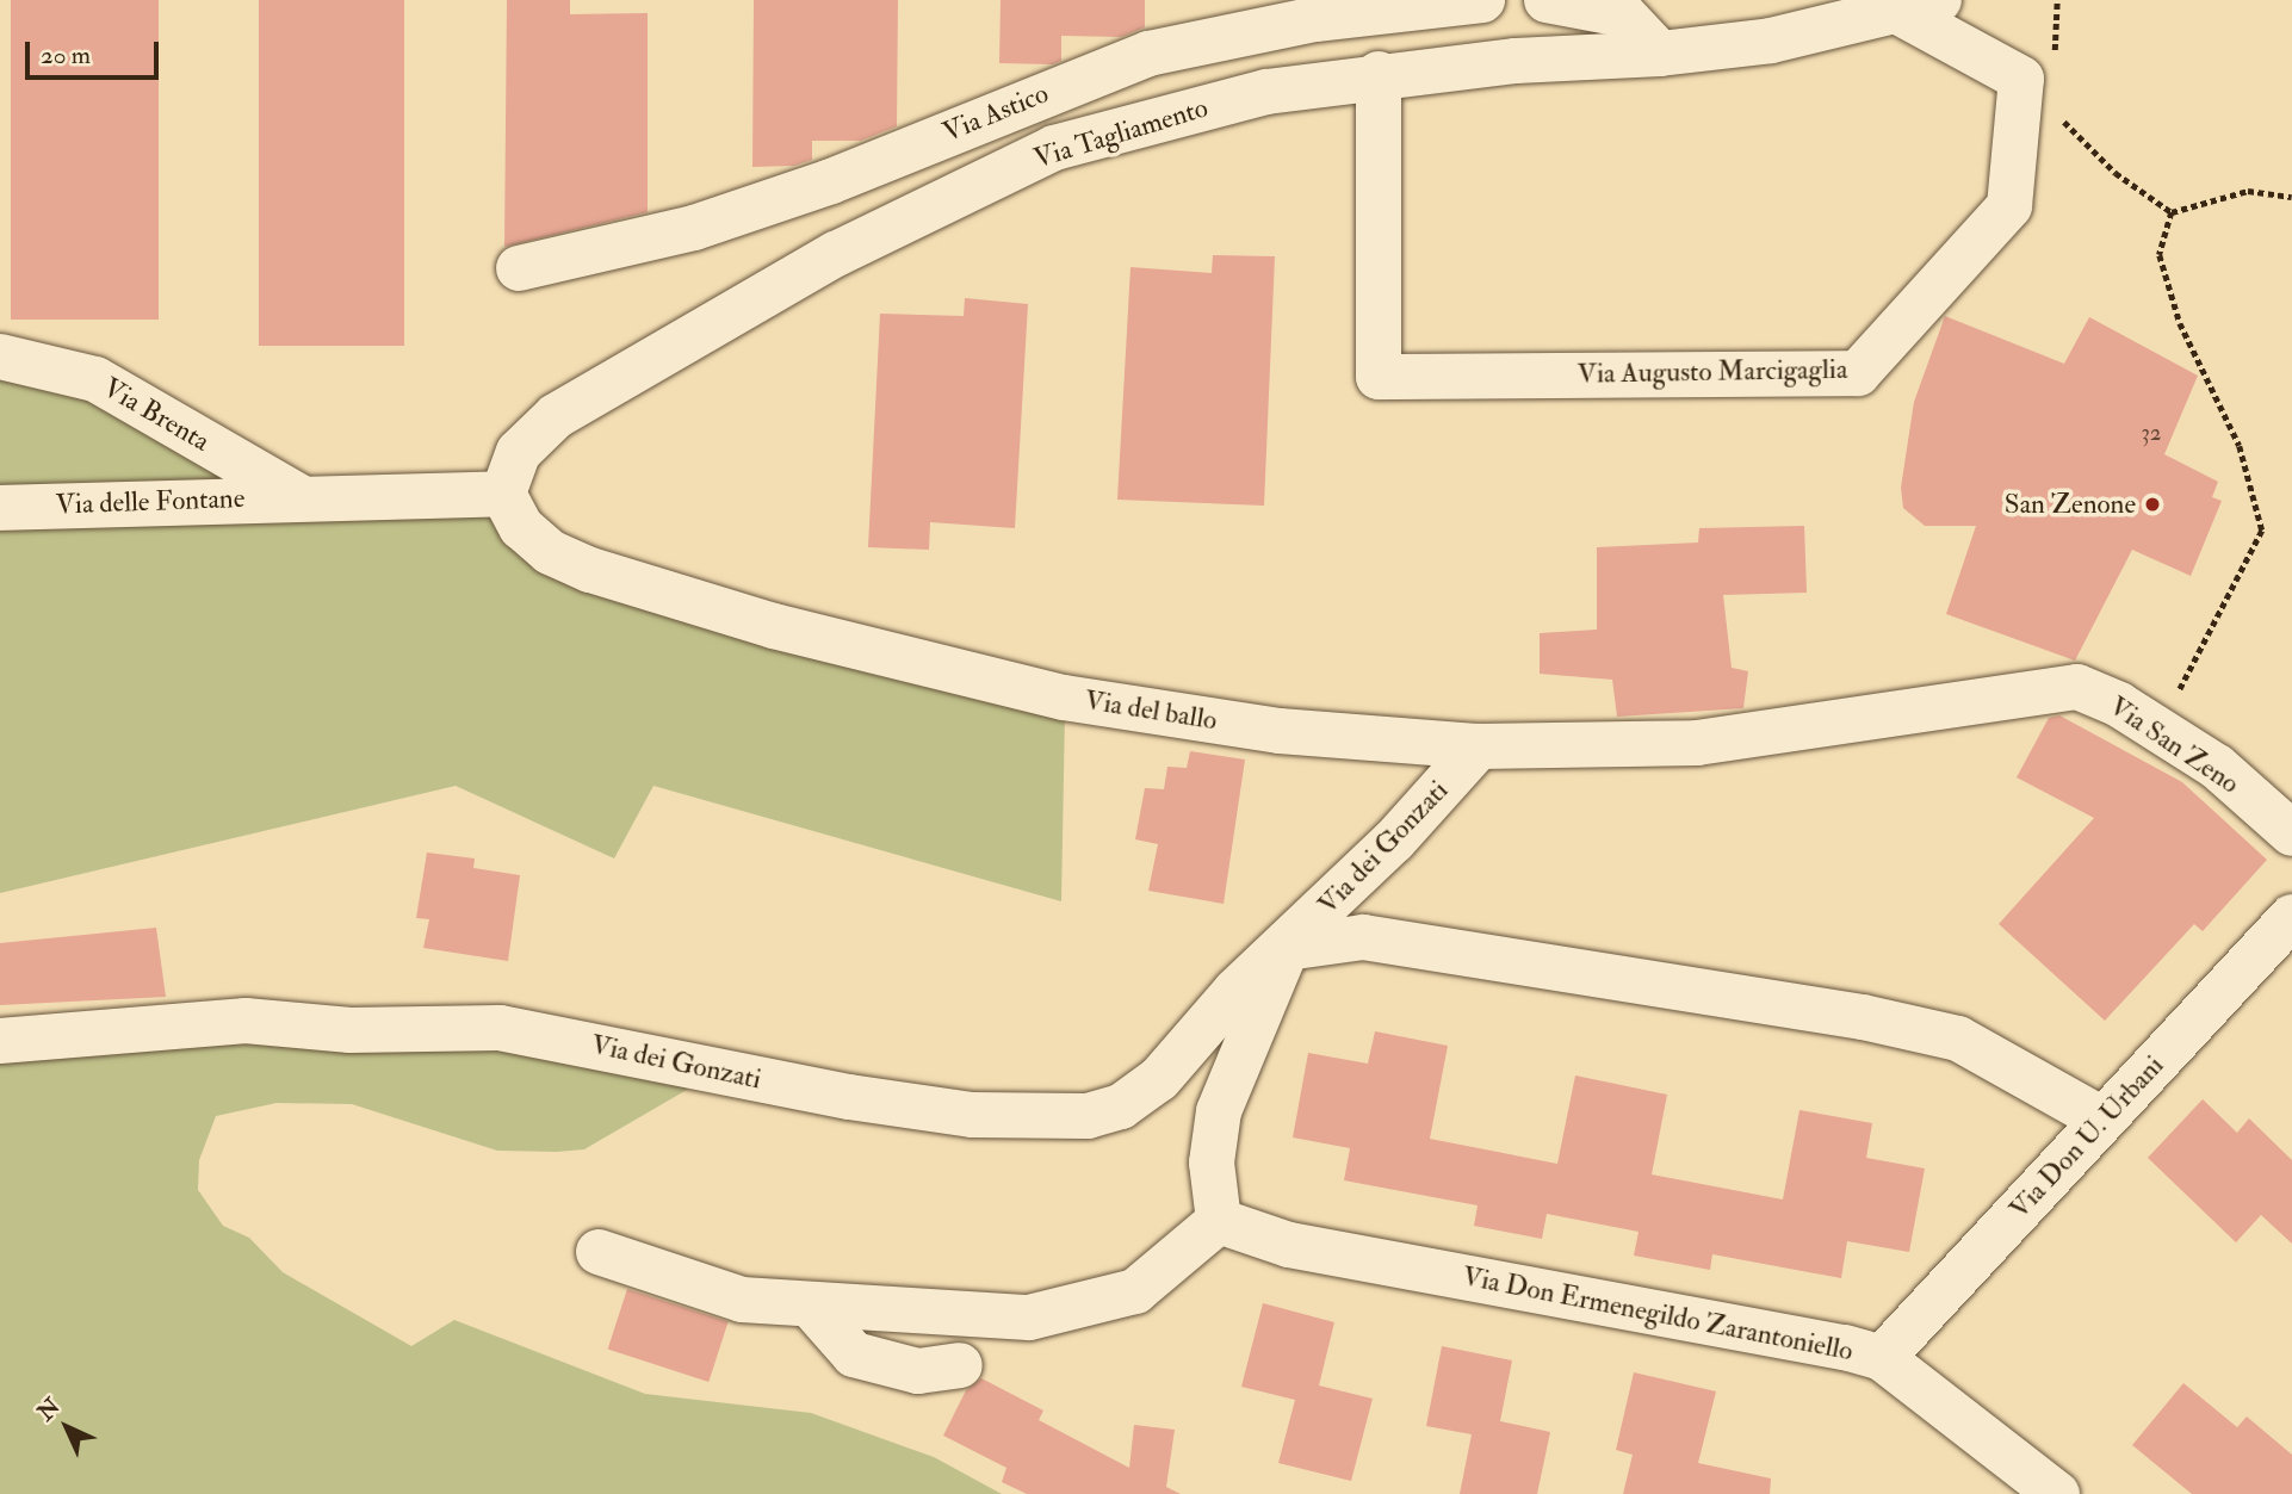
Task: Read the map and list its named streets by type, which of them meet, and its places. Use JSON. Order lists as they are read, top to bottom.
{
  "streets": {
    "street": [
      "Via Astico",
      "Via Tagliamento",
      "Via Augusto Marcigaglia",
      "Via Brenta",
      "Via delle Fontane",
      "Via del ballo",
      "Via San Zeno",
      "Via dei Gonzati",
      "Via Don U. Urbani",
      "Via Don Ermenegildo Zarantoniello"
    ]
  },
  "crossings": [
    ["Via Tagliamento", "Via Augusto Marcigaglia"],
    ["Via Tagliamento", "Via del ballo"],
    ["Via Brenta", "Via delle Fontane"],
    ["Via del ballo", "Via San Zeno"],
    ["Via del ballo", "Via dei Gonzati"],
    ["Via dei Gonzati", "Via Don Ermenegildo Zarantoniello"],
    ["Via Don U. Urbani", "Via Don Ermenegildo Zarantoniello"]
  ],
  "places": ["San Zenone"],
  "house_numbers": ["32"],
  "scale_bar": "20 m",
  "north": "top left"
}
